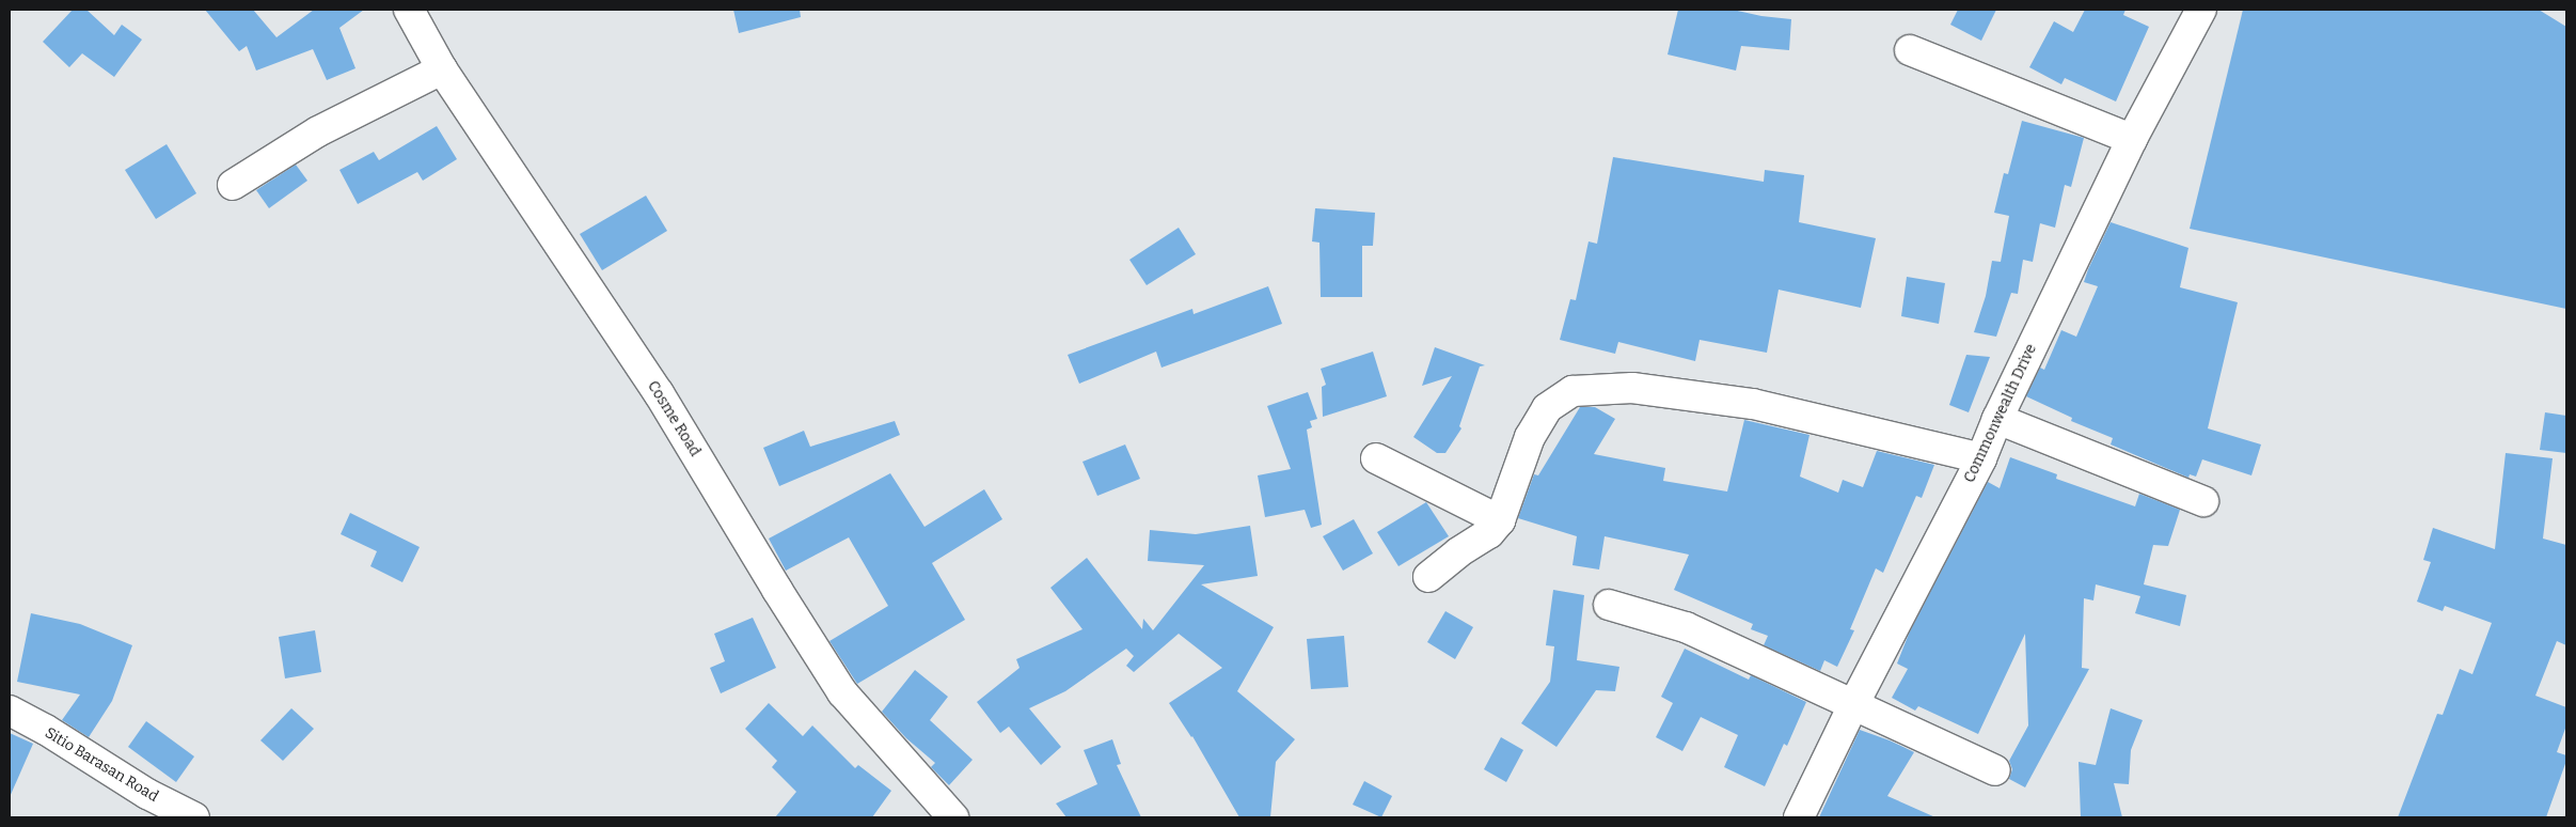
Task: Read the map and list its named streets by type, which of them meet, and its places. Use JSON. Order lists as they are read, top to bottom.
{
  "streets": {
    "street": ["Commonwealth Drive", "Cosme Road", "Sitio Barasan Road"]
  }
}
